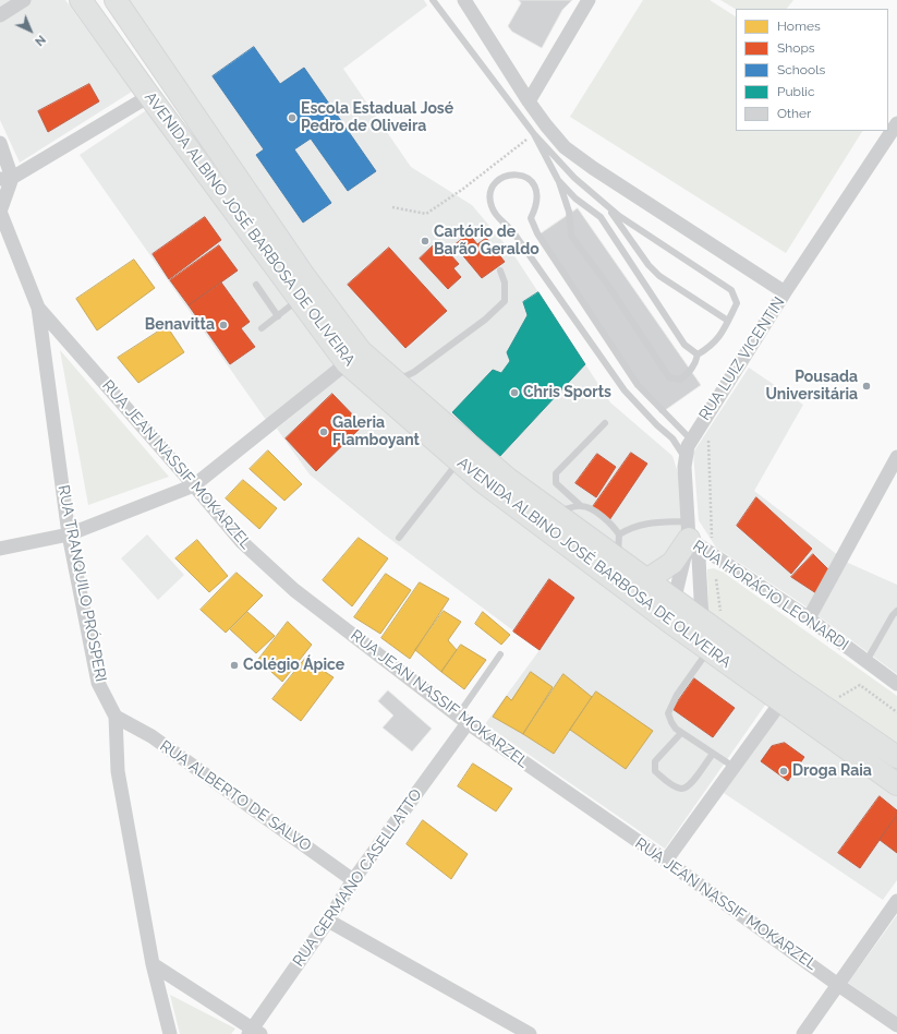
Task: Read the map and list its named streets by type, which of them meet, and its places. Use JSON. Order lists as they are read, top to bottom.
{
  "streets": {
    "main road": ["AVENIDA ALBINO JOSÉ BARBOSA DE OLIVEIRA"],
    "street": [
      "RUA LUIZ VICENTIN",
      "RUA JEAN NASSIF MOKARZEL",
      "RUA TRANQUILO PRÓSPERI",
      "RUA HORÁCIO LEONARDI",
      "RUA ALBERTO DE SALVO",
      "RUA GERMANO CASELLATTO"
    ]
  },
  "crossings": [
    ["AVENIDA ALBINO JOSÉ BARBOSA DE OLIVEIRA", "RUA LUIZ VICENTIN"],
    ["AVENIDA ALBINO JOSÉ BARBOSA DE OLIVEIRA", "RUA HORÁCIO LEONARDI"],
    ["RUA LUIZ VICENTIN", "RUA HORÁCIO LEONARDI"],
    ["RUA JEAN NASSIF MOKARZEL", "RUA TRANQUILO PRÓSPERI"],
    ["RUA JEAN NASSIF MOKARZEL", "RUA GERMANO CASELLATTO"],
    ["RUA TRANQUILO PRÓSPERI", "RUA ALBERTO DE SALVO"],
    ["RUA ALBERTO DE SALVO", "RUA GERMANO CASELLATTO"]
  ],
  "places": [
    "Escola Estadual José Pedro de Oliveira",
    "Cartório de Barão Geraldo",
    "Benavitta",
    "Pousada Universitária",
    "Chris Sports",
    "Galeria Flamboyant",
    "Colégio Ápice",
    "Droga Raia"
  ],
  "legend": [
    "Homes",
    "Shops",
    "Schools",
    "Public",
    "Other"
  ],
  "north": "bottom right"
}
